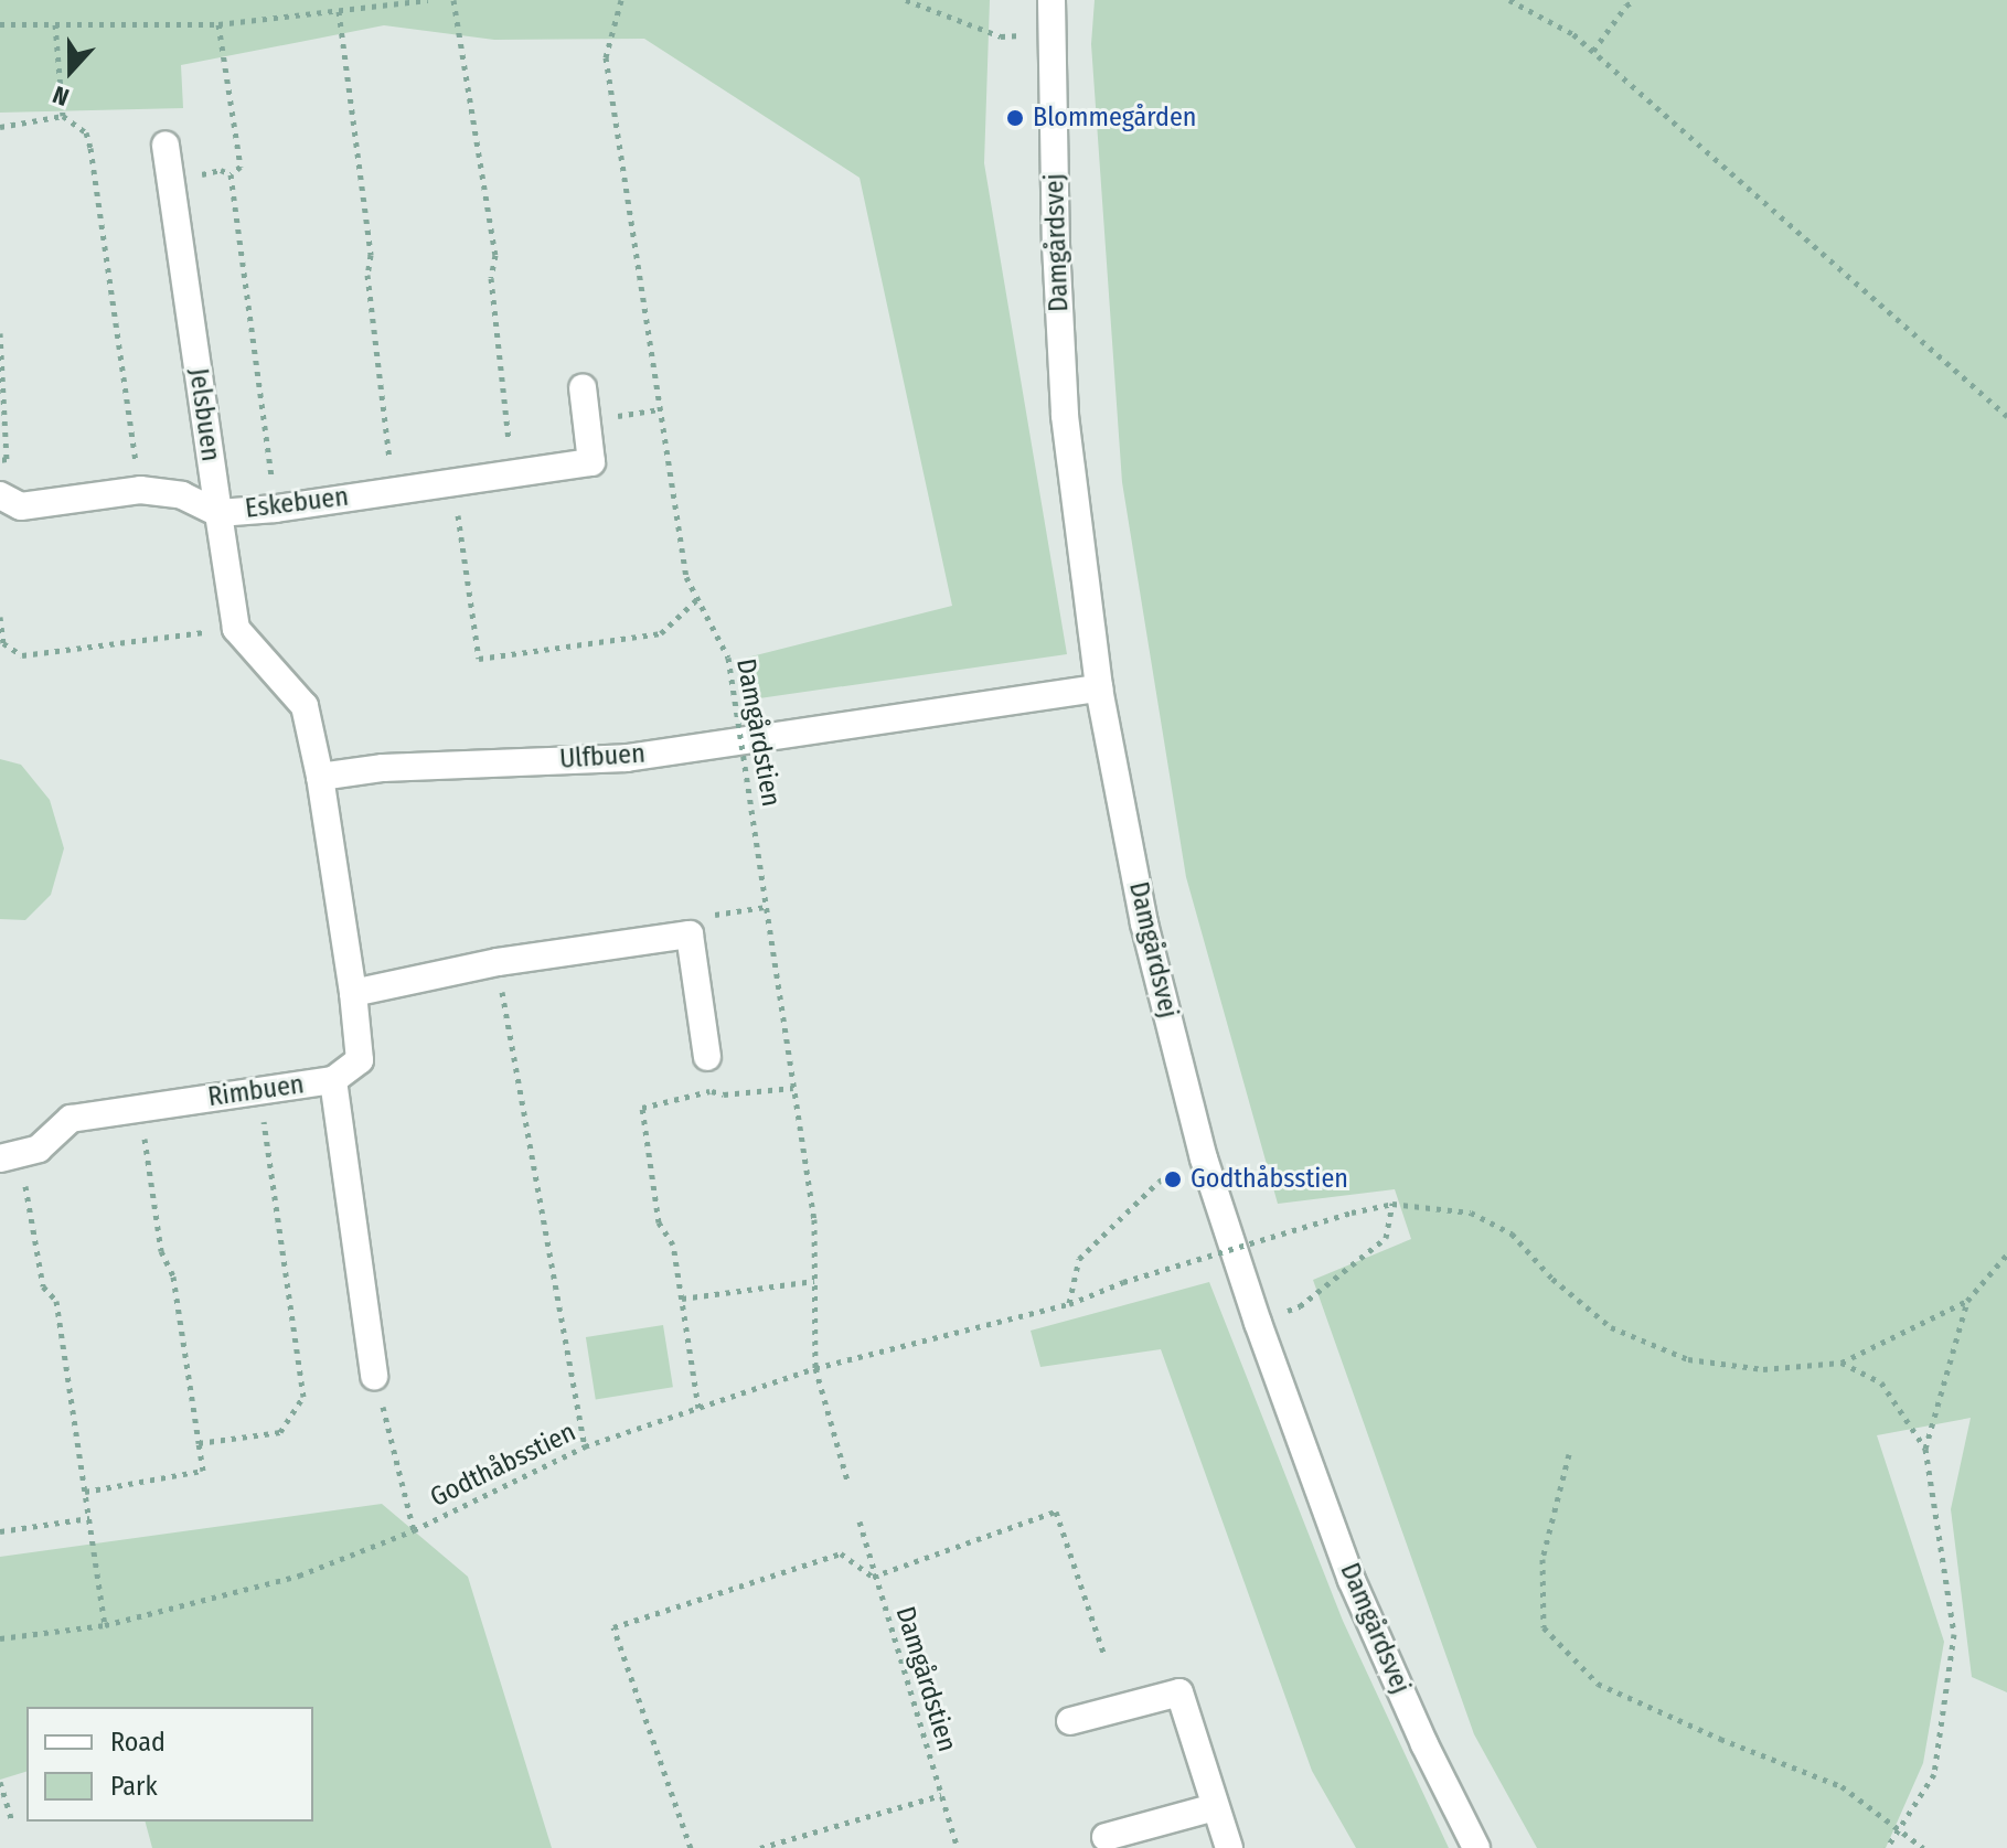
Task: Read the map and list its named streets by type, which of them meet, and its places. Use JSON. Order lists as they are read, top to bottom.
{
  "streets": {
    "street": [
      "Damgårdsvej",
      "Jelsbuen",
      "Eskebuen",
      "Ulfbuen",
      "Rimbuen"
    ],
    "path": ["Damgårdstien", "Godthåbsstien"]
  },
  "crossings": [
    ["Damgårdsvej", "Ulfbuen"],
    ["Jelsbuen", "Eskebuen"],
    ["Damgårdstien", "Godthåbsstien"]
  ],
  "places": ["Blommegården", "Godthåbsstien"],
  "legend": ["Road", "Park"],
  "north": "bottom"
}
